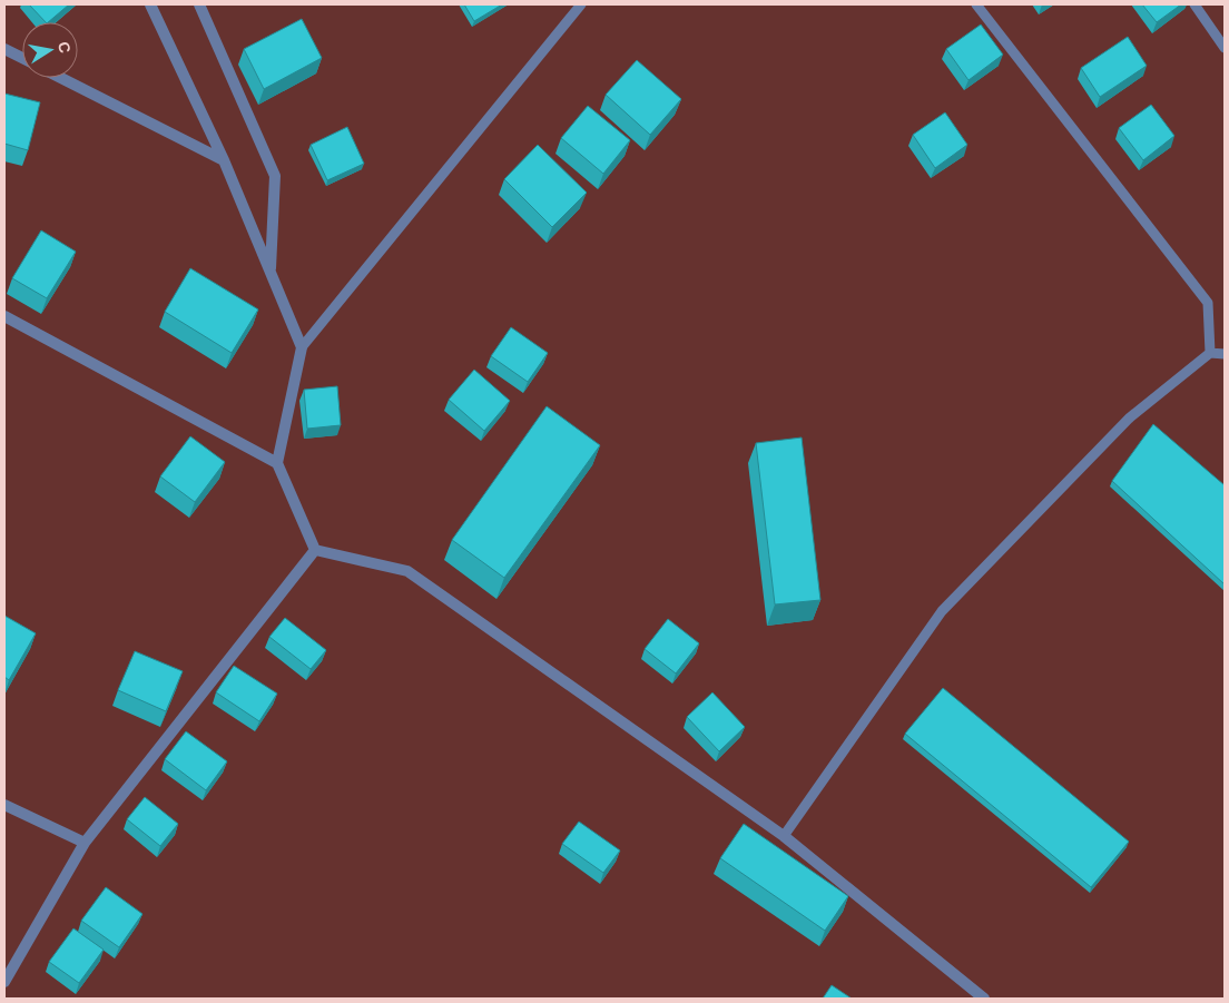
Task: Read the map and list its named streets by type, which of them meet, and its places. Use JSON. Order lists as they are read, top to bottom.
{
  "north": "right"
}
